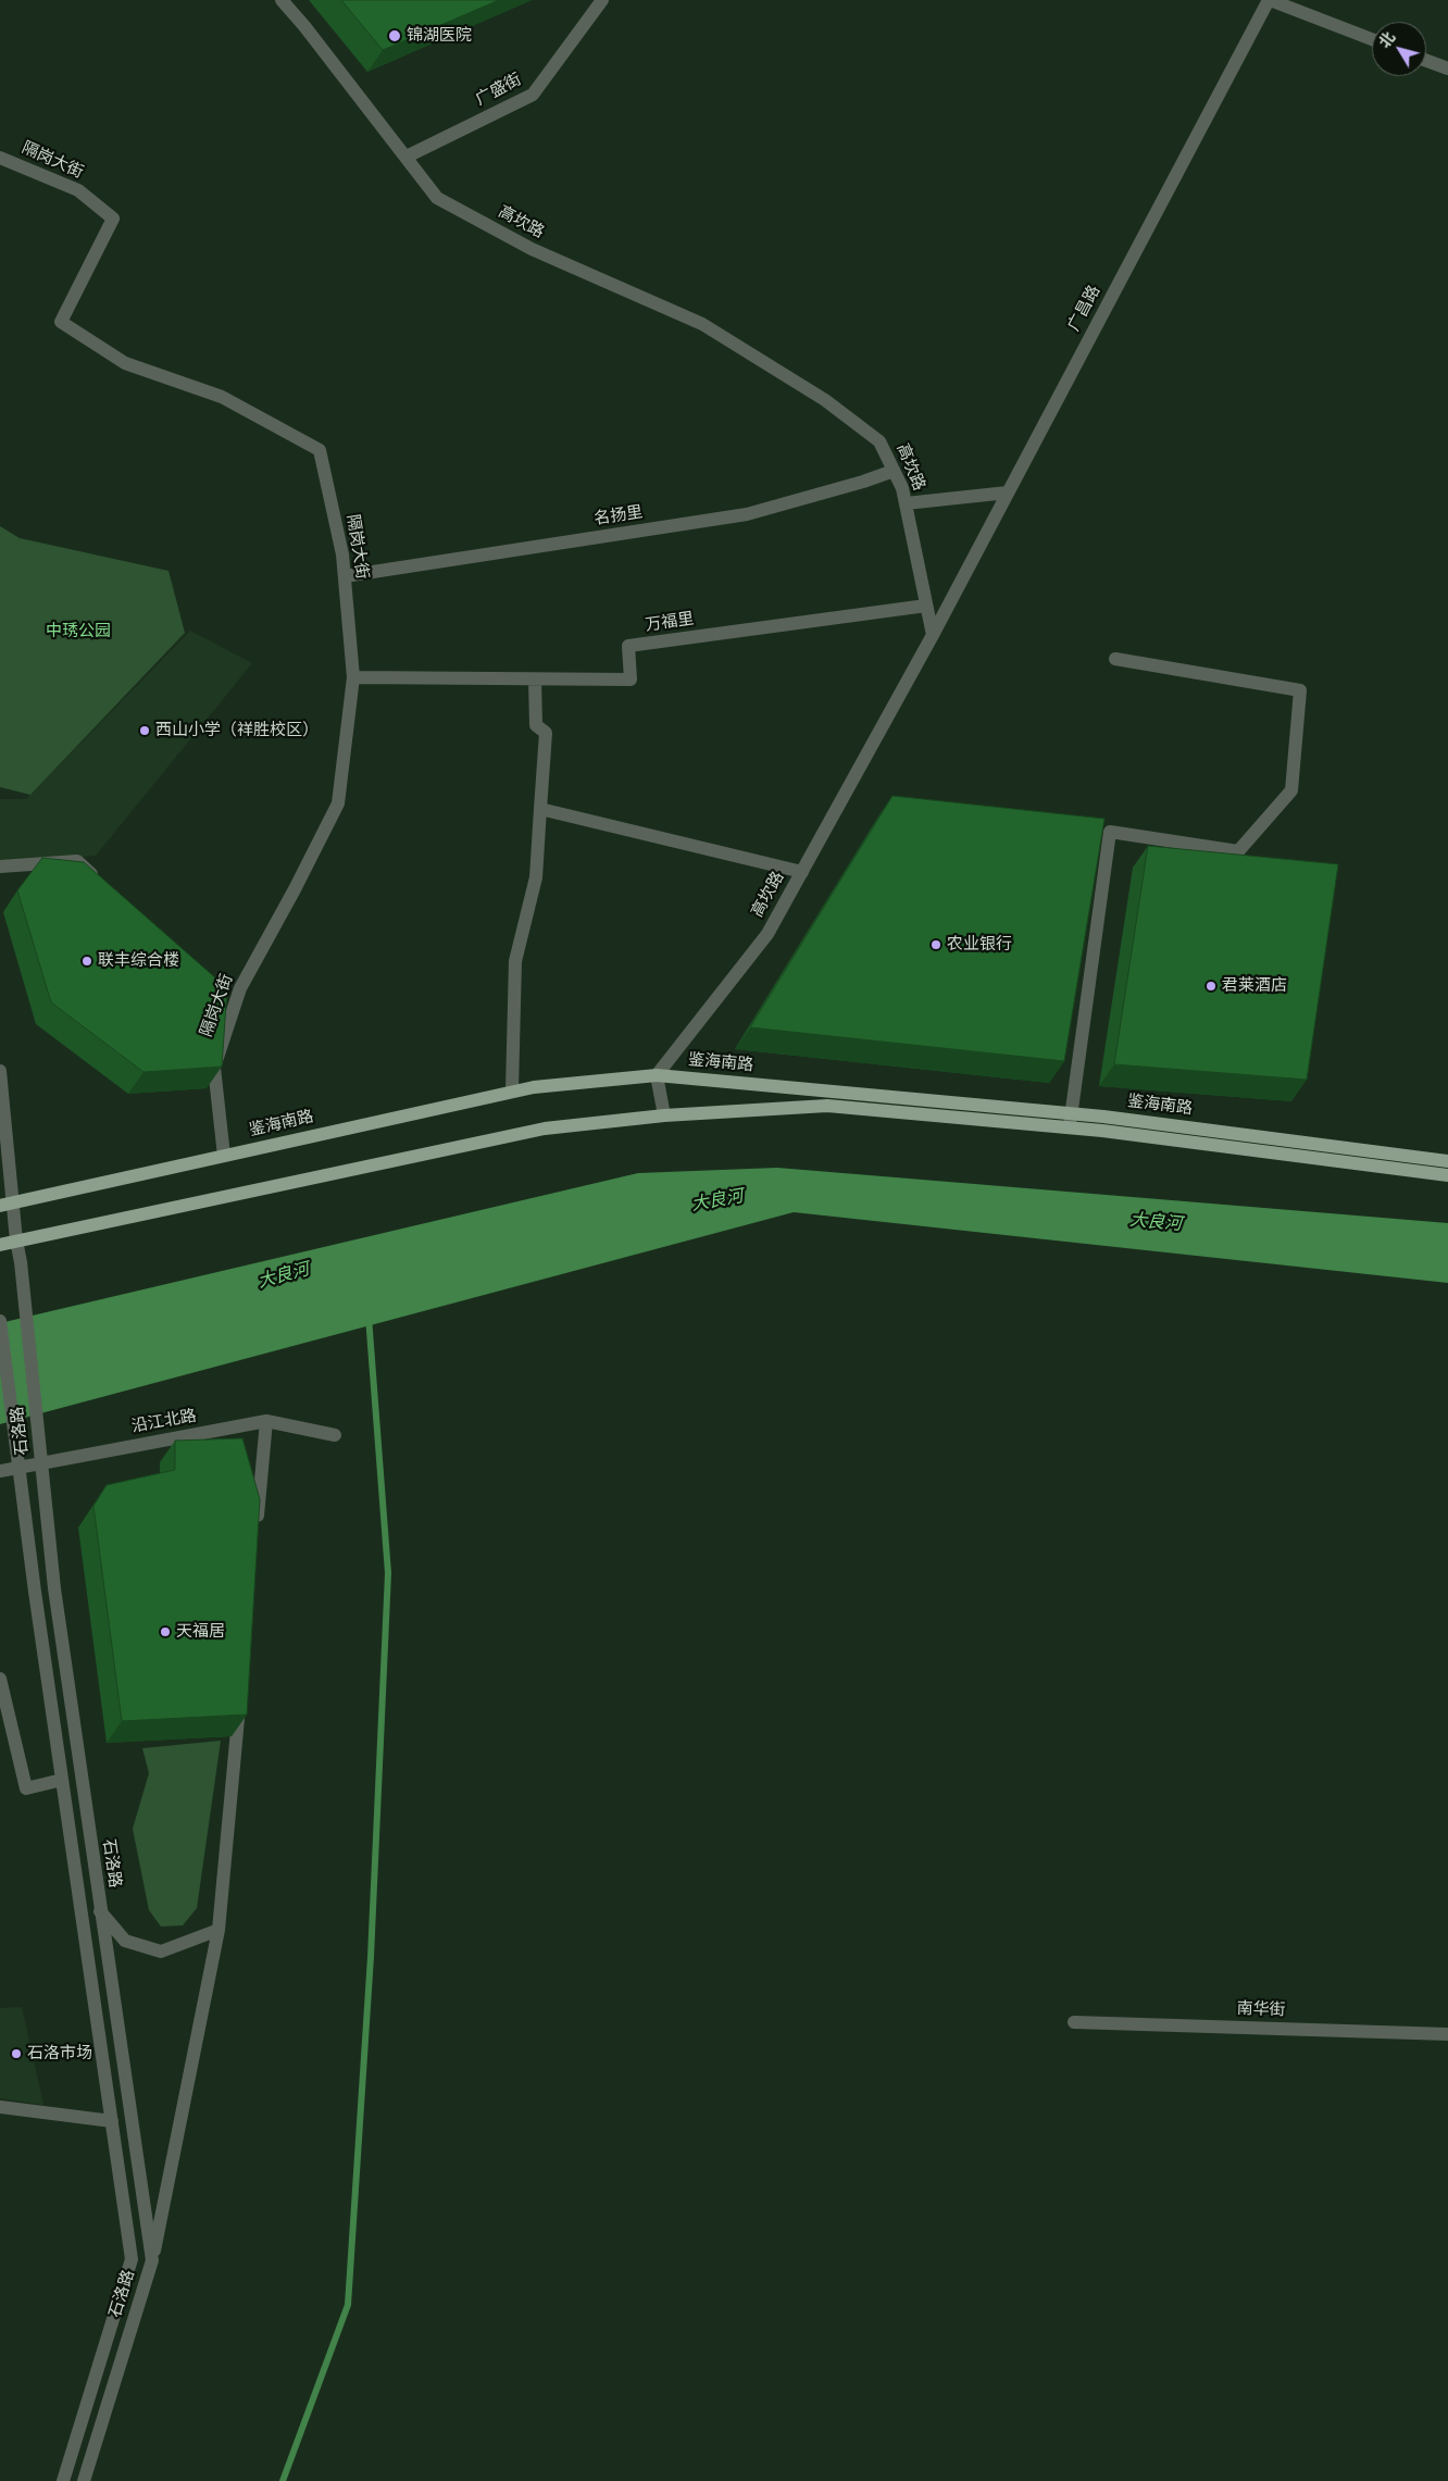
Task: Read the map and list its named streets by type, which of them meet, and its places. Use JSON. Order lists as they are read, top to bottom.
{
  "streets": {
    "main road": ["鉴海南路"],
    "street": [
      "广盛街",
      "隔岗大街",
      "高坎路",
      "广昌路",
      "名扬里",
      "万福里",
      "沿江北路",
      "石洛路",
      "南华街"
    ]
  },
  "crossings": [
    ["广盛街", "高坎路"],
    ["隔岗大街", "名扬里"],
    ["隔岗大街", "万福里"],
    ["隔岗大街", "鉴海南路"],
    ["高坎路", "广昌路"],
    ["高坎路", "名扬里"],
    ["高坎路", "万福里"],
    ["高坎路", "鉴海南路"],
    ["鉴海南路", "石洛路"]
  ],
  "water": ["大良河"],
  "parks": ["中琇公园"],
  "places": [
    "锦湖医院",
    "西山小学（祥胜校区）",
    "农业银行",
    "联丰综合楼",
    "君莱酒店",
    "天福居",
    "石洛市场"
  ],
  "north": "top left"
}
